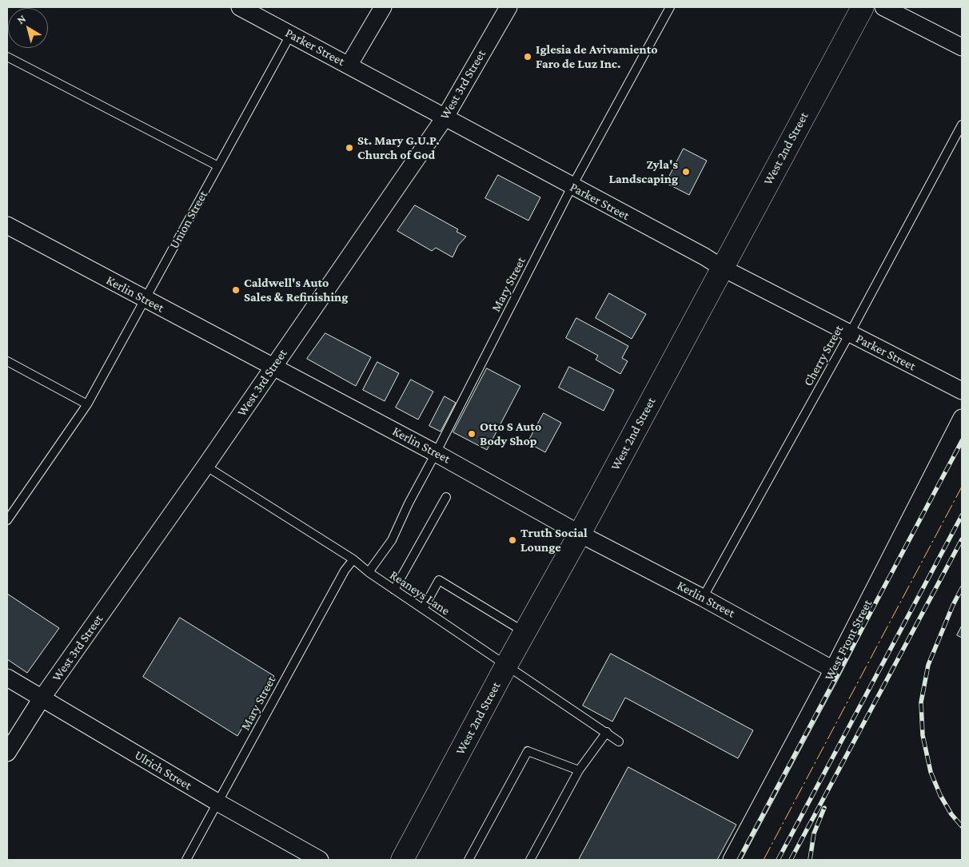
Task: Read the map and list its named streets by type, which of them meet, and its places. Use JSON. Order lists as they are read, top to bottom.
{
  "streets": {
    "main road": ["West 2nd Street"],
    "street": [
      "Parker Street",
      "West 3rd Street",
      "Kerlin Street",
      "West Front Street",
      "Ulrich Street"
    ],
    "lane": [
      "Union Street",
      "Mary Street",
      "Cherry Street",
      "Reaneys Lane"
    ]
  },
  "crossings": [
    ["Parker Street", "West 3rd Street"],
    ["Parker Street", "West 2nd Street"],
    ["Parker Street", "Union Street"],
    ["Parker Street", "Mary Street"],
    ["Parker Street", "Cherry Street"],
    ["West 3rd Street", "Kerlin Street"],
    ["West 3rd Street", "Reaneys Lane"],
    ["West 3rd Street", "Ulrich Street"],
    ["West 2nd Street", "Kerlin Street"],
    ["West 2nd Street", "Reaneys Lane"],
    ["Union Street", "Kerlin Street"],
    ["Mary Street", "Kerlin Street"],
    ["Mary Street", "Reaneys Lane"],
    ["Mary Street", "Ulrich Street"],
    ["Kerlin Street", "Cherry Street"],
    ["Kerlin Street", "West Front Street"]
  ],
  "places": [
    "Iglesia de Avivamiento Faro de Luz Inc.",
    "St. Mary G.U.P. Church of God",
    "Zyla's Landscaping",
    "Caldwell's Auto Sales & Refinishing",
    "Otto S Auto Body Shop",
    "Truth Social Lounge"
  ],
  "north": "top left"
}
